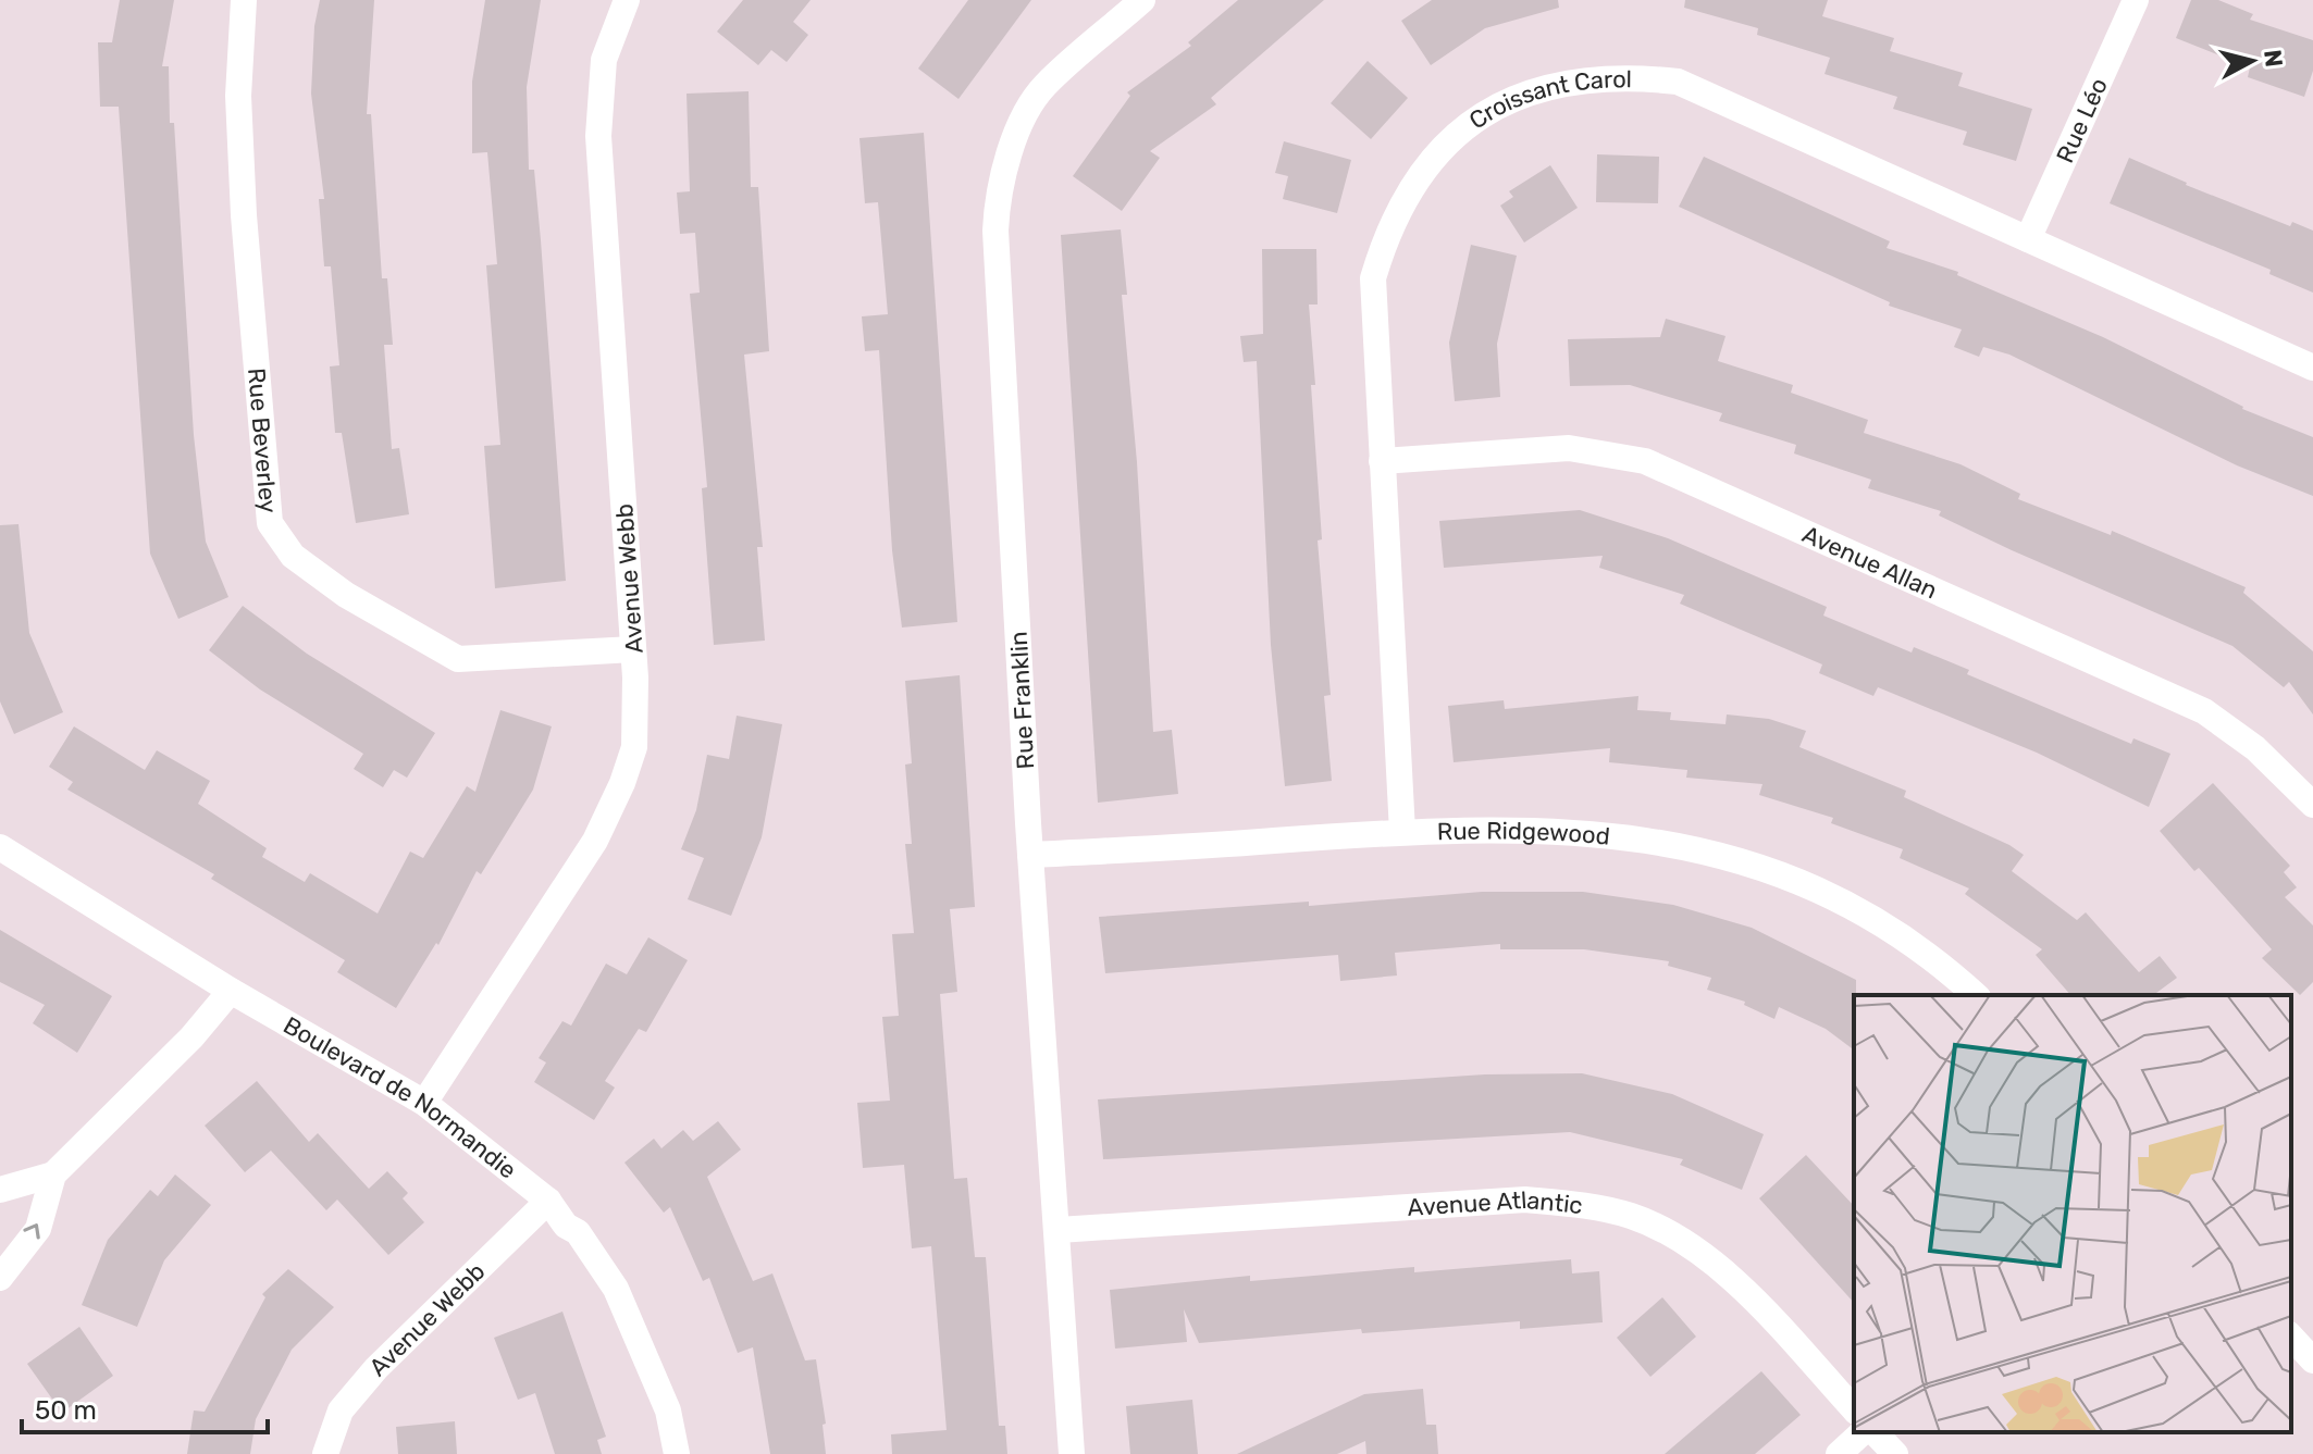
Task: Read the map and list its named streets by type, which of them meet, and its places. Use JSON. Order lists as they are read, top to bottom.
{
  "streets": {
    "street": [
      "Croissant Carol",
      "Rue Léo",
      "Rue Beverley",
      "Avenue Allan",
      "Avenue Webb",
      "Rue Franklin",
      "Rue Ridgewood",
      "Boulevard de Normandie",
      "Avenue Atlantic"
    ]
  },
  "crossings": [
    ["Croissant Carol", "Rue Léo"],
    ["Croissant Carol", "Avenue Allan"],
    ["Croissant Carol", "Rue Ridgewood"],
    ["Rue Beverley", "Avenue Webb"],
    ["Avenue Webb", "Boulevard de Normandie"],
    ["Rue Franklin", "Rue Ridgewood"],
    ["Rue Franklin", "Avenue Atlantic"]
  ],
  "scale_bar": "50 m",
  "north": "right"
}
